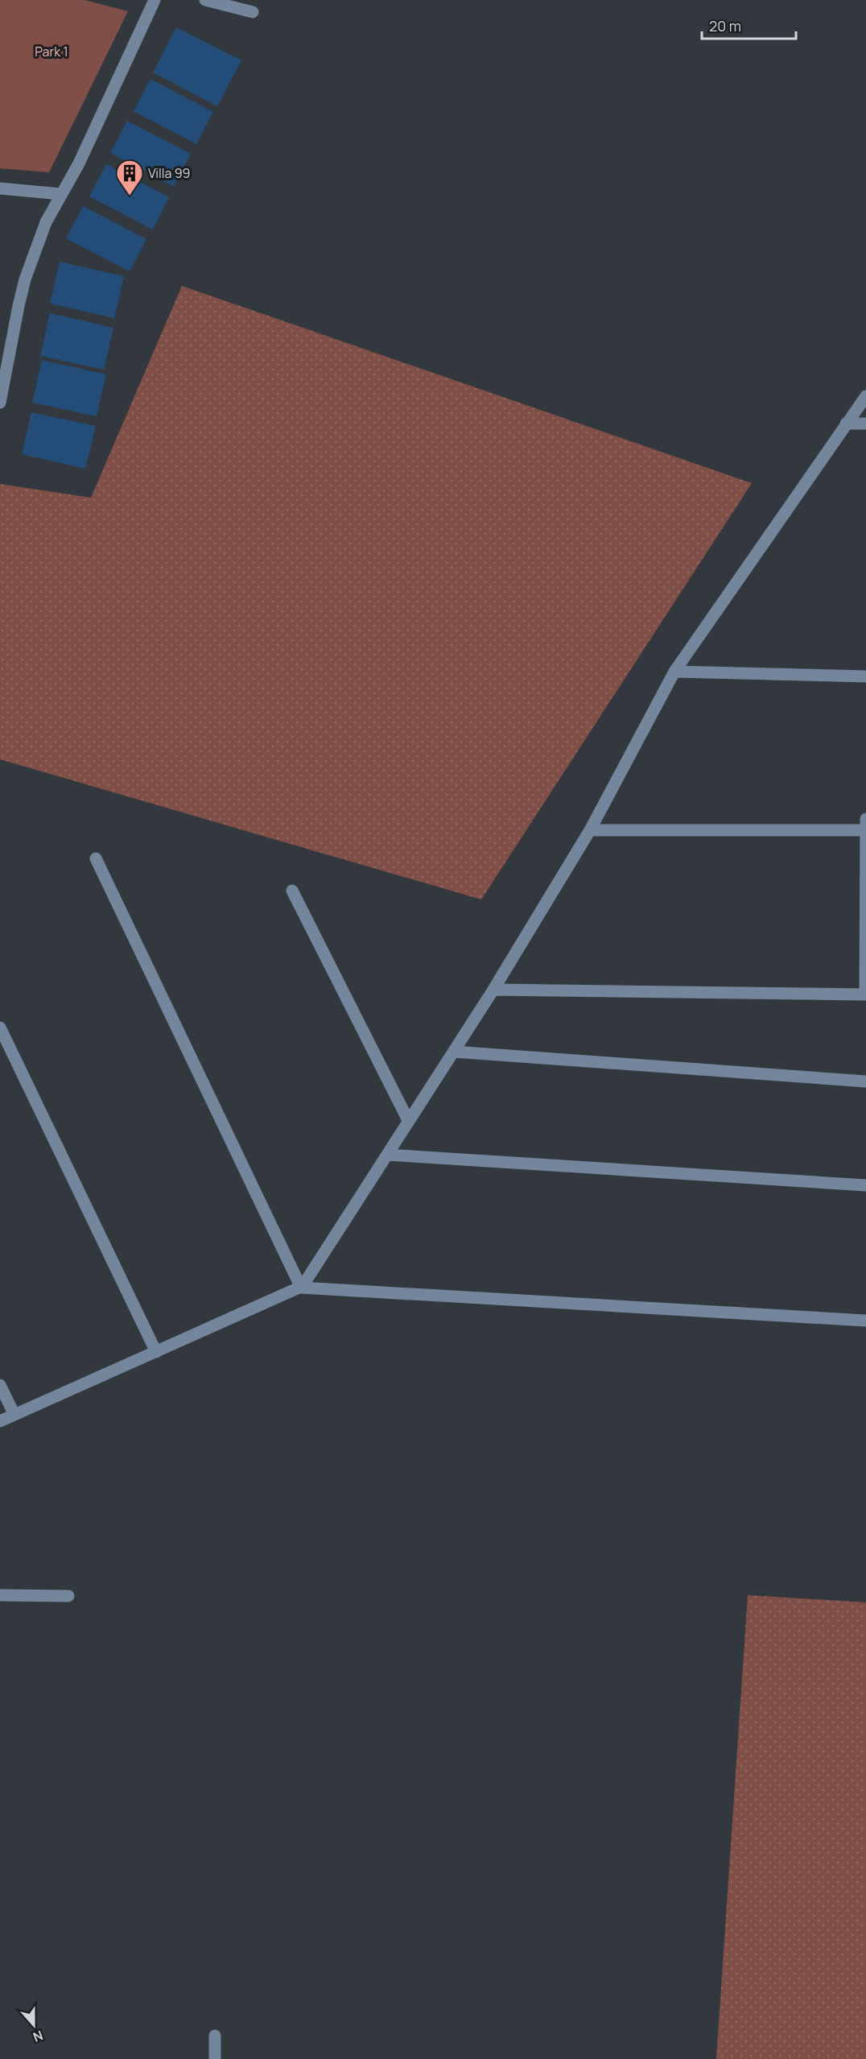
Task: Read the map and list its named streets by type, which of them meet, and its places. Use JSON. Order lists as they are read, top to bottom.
{
  "parks": ["Park 1"],
  "places": {
    "building": ["Villa 99"]
  },
  "scale_bar": "20 m",
  "north": "bottom"
}
